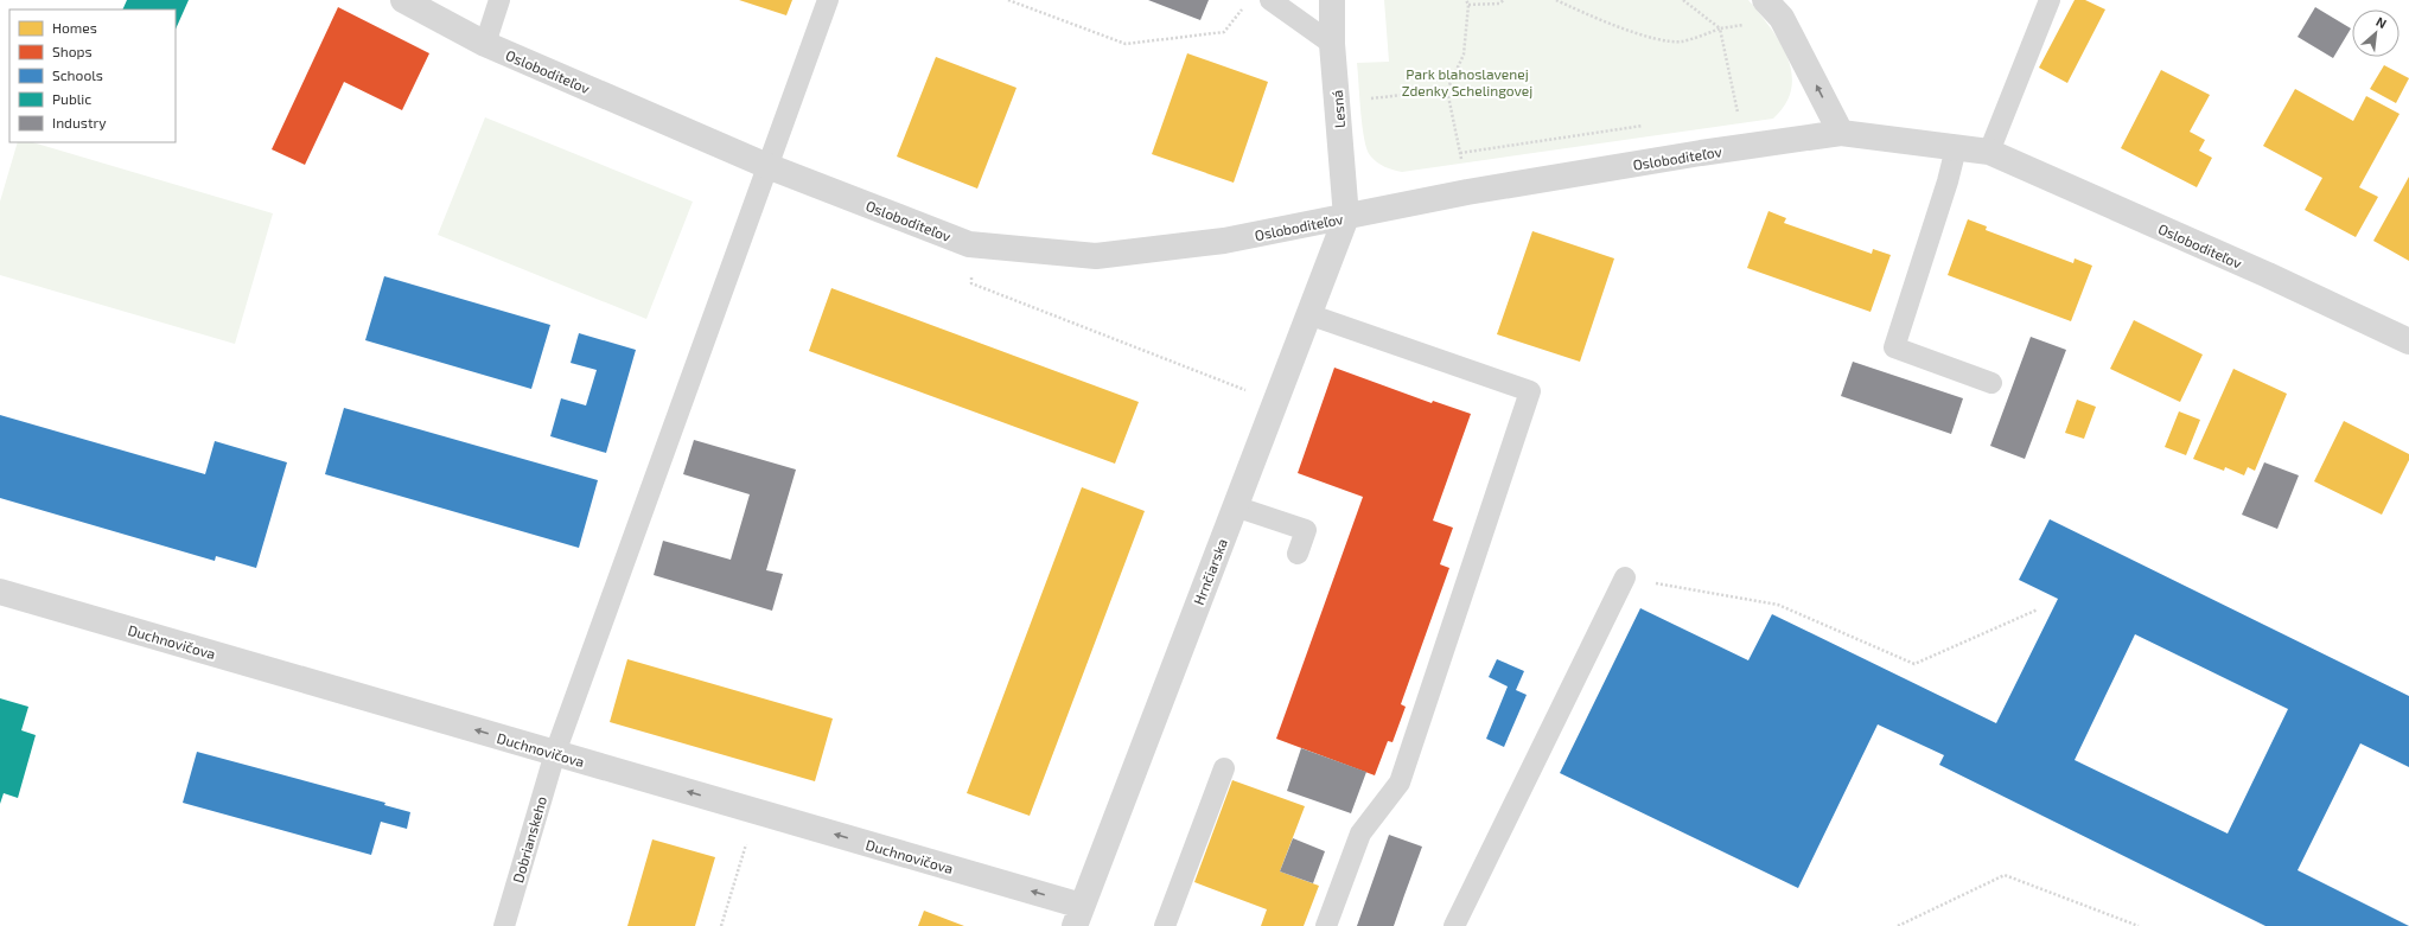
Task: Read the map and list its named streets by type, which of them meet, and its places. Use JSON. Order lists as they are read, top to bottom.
{
  "streets": {
    "street": [
      "Osloboditeľov",
      "Lesná",
      "Hrnčiarska",
      "Duchnovičova"
    ],
    "lane": ["Dobrianskeho"]
  },
  "crossings": [
    ["Osloboditeľov", "Lesná"],
    ["Osloboditeľov", "Hrnčiarska"],
    ["Osloboditeľov", "Dobrianskeho"],
    ["Lesná", "Hrnčiarska"],
    ["Hrnčiarska", "Duchnovičova"],
    ["Duchnovičova", "Dobrianskeho"]
  ],
  "one_way": ["Duchnovičova"],
  "parks": ["Park blahoslavenej Zdenky Schelingovej"],
  "legend": [
    "Homes",
    "Shops",
    "Schools",
    "Public",
    "Industry"
  ],
  "north": "top right"
}
